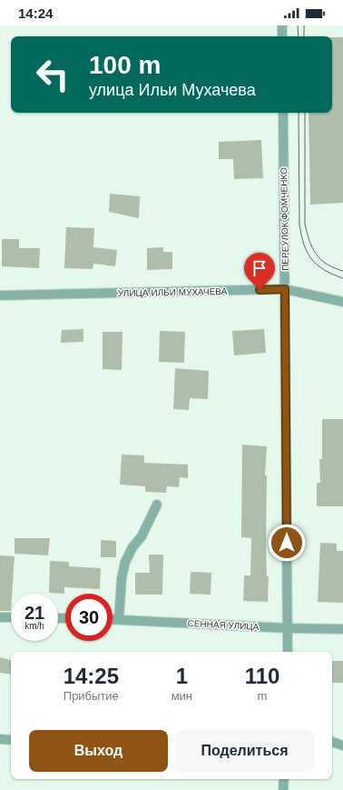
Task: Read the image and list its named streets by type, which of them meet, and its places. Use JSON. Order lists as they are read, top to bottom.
{
  "streets": {
    "street": ["ПЕРЕУЛОК ФОМЧЕНКО", "УЛИЦА ИЛЬИ МУХАЧЕВА", "СЕННАЯ УЛИЦА"]
  },
  "crossings": [
    ["ПЕРЕУЛОК ФОМЧЕНКО", "УЛИЦА ИЛЬИ МУХАЧЕВА"],
    ["ПЕРЕУЛОК ФОМЧЕНКО", "СЕННАЯ УЛИЦА"]
  ],
  "page": {
    "status": "14:24",
    "turn": ["100 m", "улица Ильи Мухачева"],
    "speed": "21 km/h",
    "limit": "30",
    "eta": [
      "14:25",
      "Прибытие",
      "1",
      "мин",
      "110",
      "m"
    ],
    "buttons": ["Выход", "Поделиться"]
  }
}
